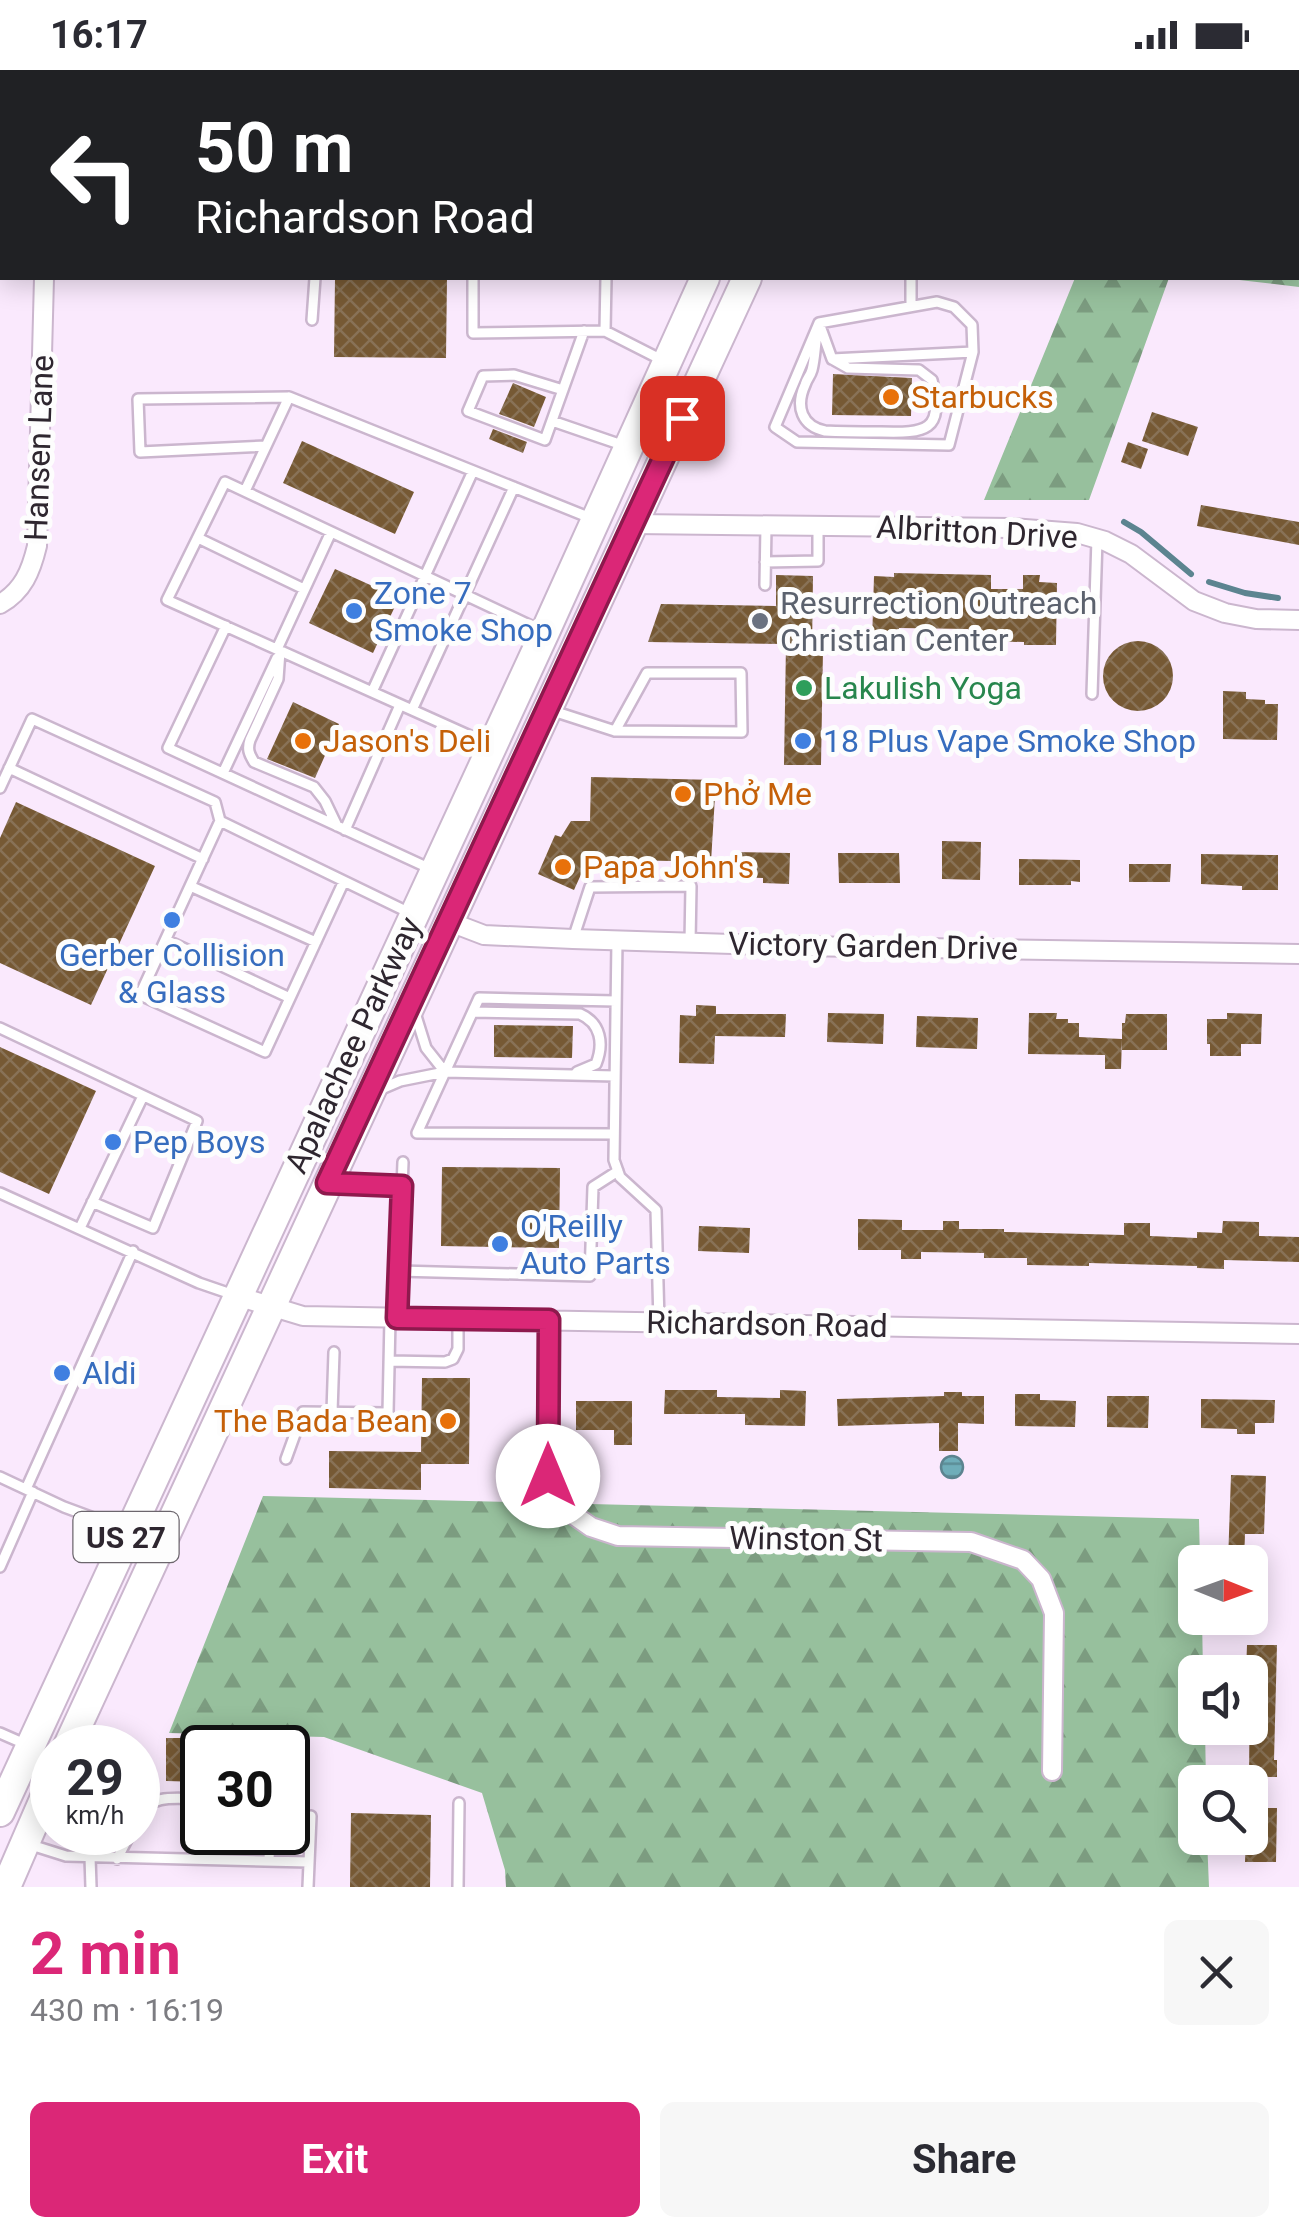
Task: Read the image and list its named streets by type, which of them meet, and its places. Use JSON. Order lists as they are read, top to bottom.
{
  "streets": {
    "main road": ["Apalachee Parkway", "US 27"],
    "street": [
      "Hansen Lane",
      "Albritton Drive",
      "Victory Garden Drive",
      "Richardson Road",
      "Winston St"
    ]
  },
  "crossings": [
    ["Albritton Drive", "Apalachee Parkway"],
    ["Victory Garden Drive", "Apalachee Parkway"],
    ["Apalachee Parkway", "Richardson Road"],
    ["Richardson Road", "Winston St"]
  ],
  "places": [
    "Starbucks",
    "Zone 7 Smoke Shop",
    "Resurrection Outreach Christian Center",
    "Lakulish Yoga",
    "Jason's Deli",
    "18 Plus Vape Smoke Shop",
    "Phở Me",
    "Papa John's",
    "Gerber Collision & Glass",
    "Pep Boys",
    "O'Reilly Auto Parts",
    "Aldi",
    "The Bada Bean"
  ],
  "north": "right",
  "page": {
    "status": "16:17",
    "turn": ["50 m", "Richardson Road"],
    "speed": "29 km/h",
    "limit": "30",
    "heading": ["2 min", "430 m · 16:19"],
    "buttons": ["Exit", "Share"]
  }
}
